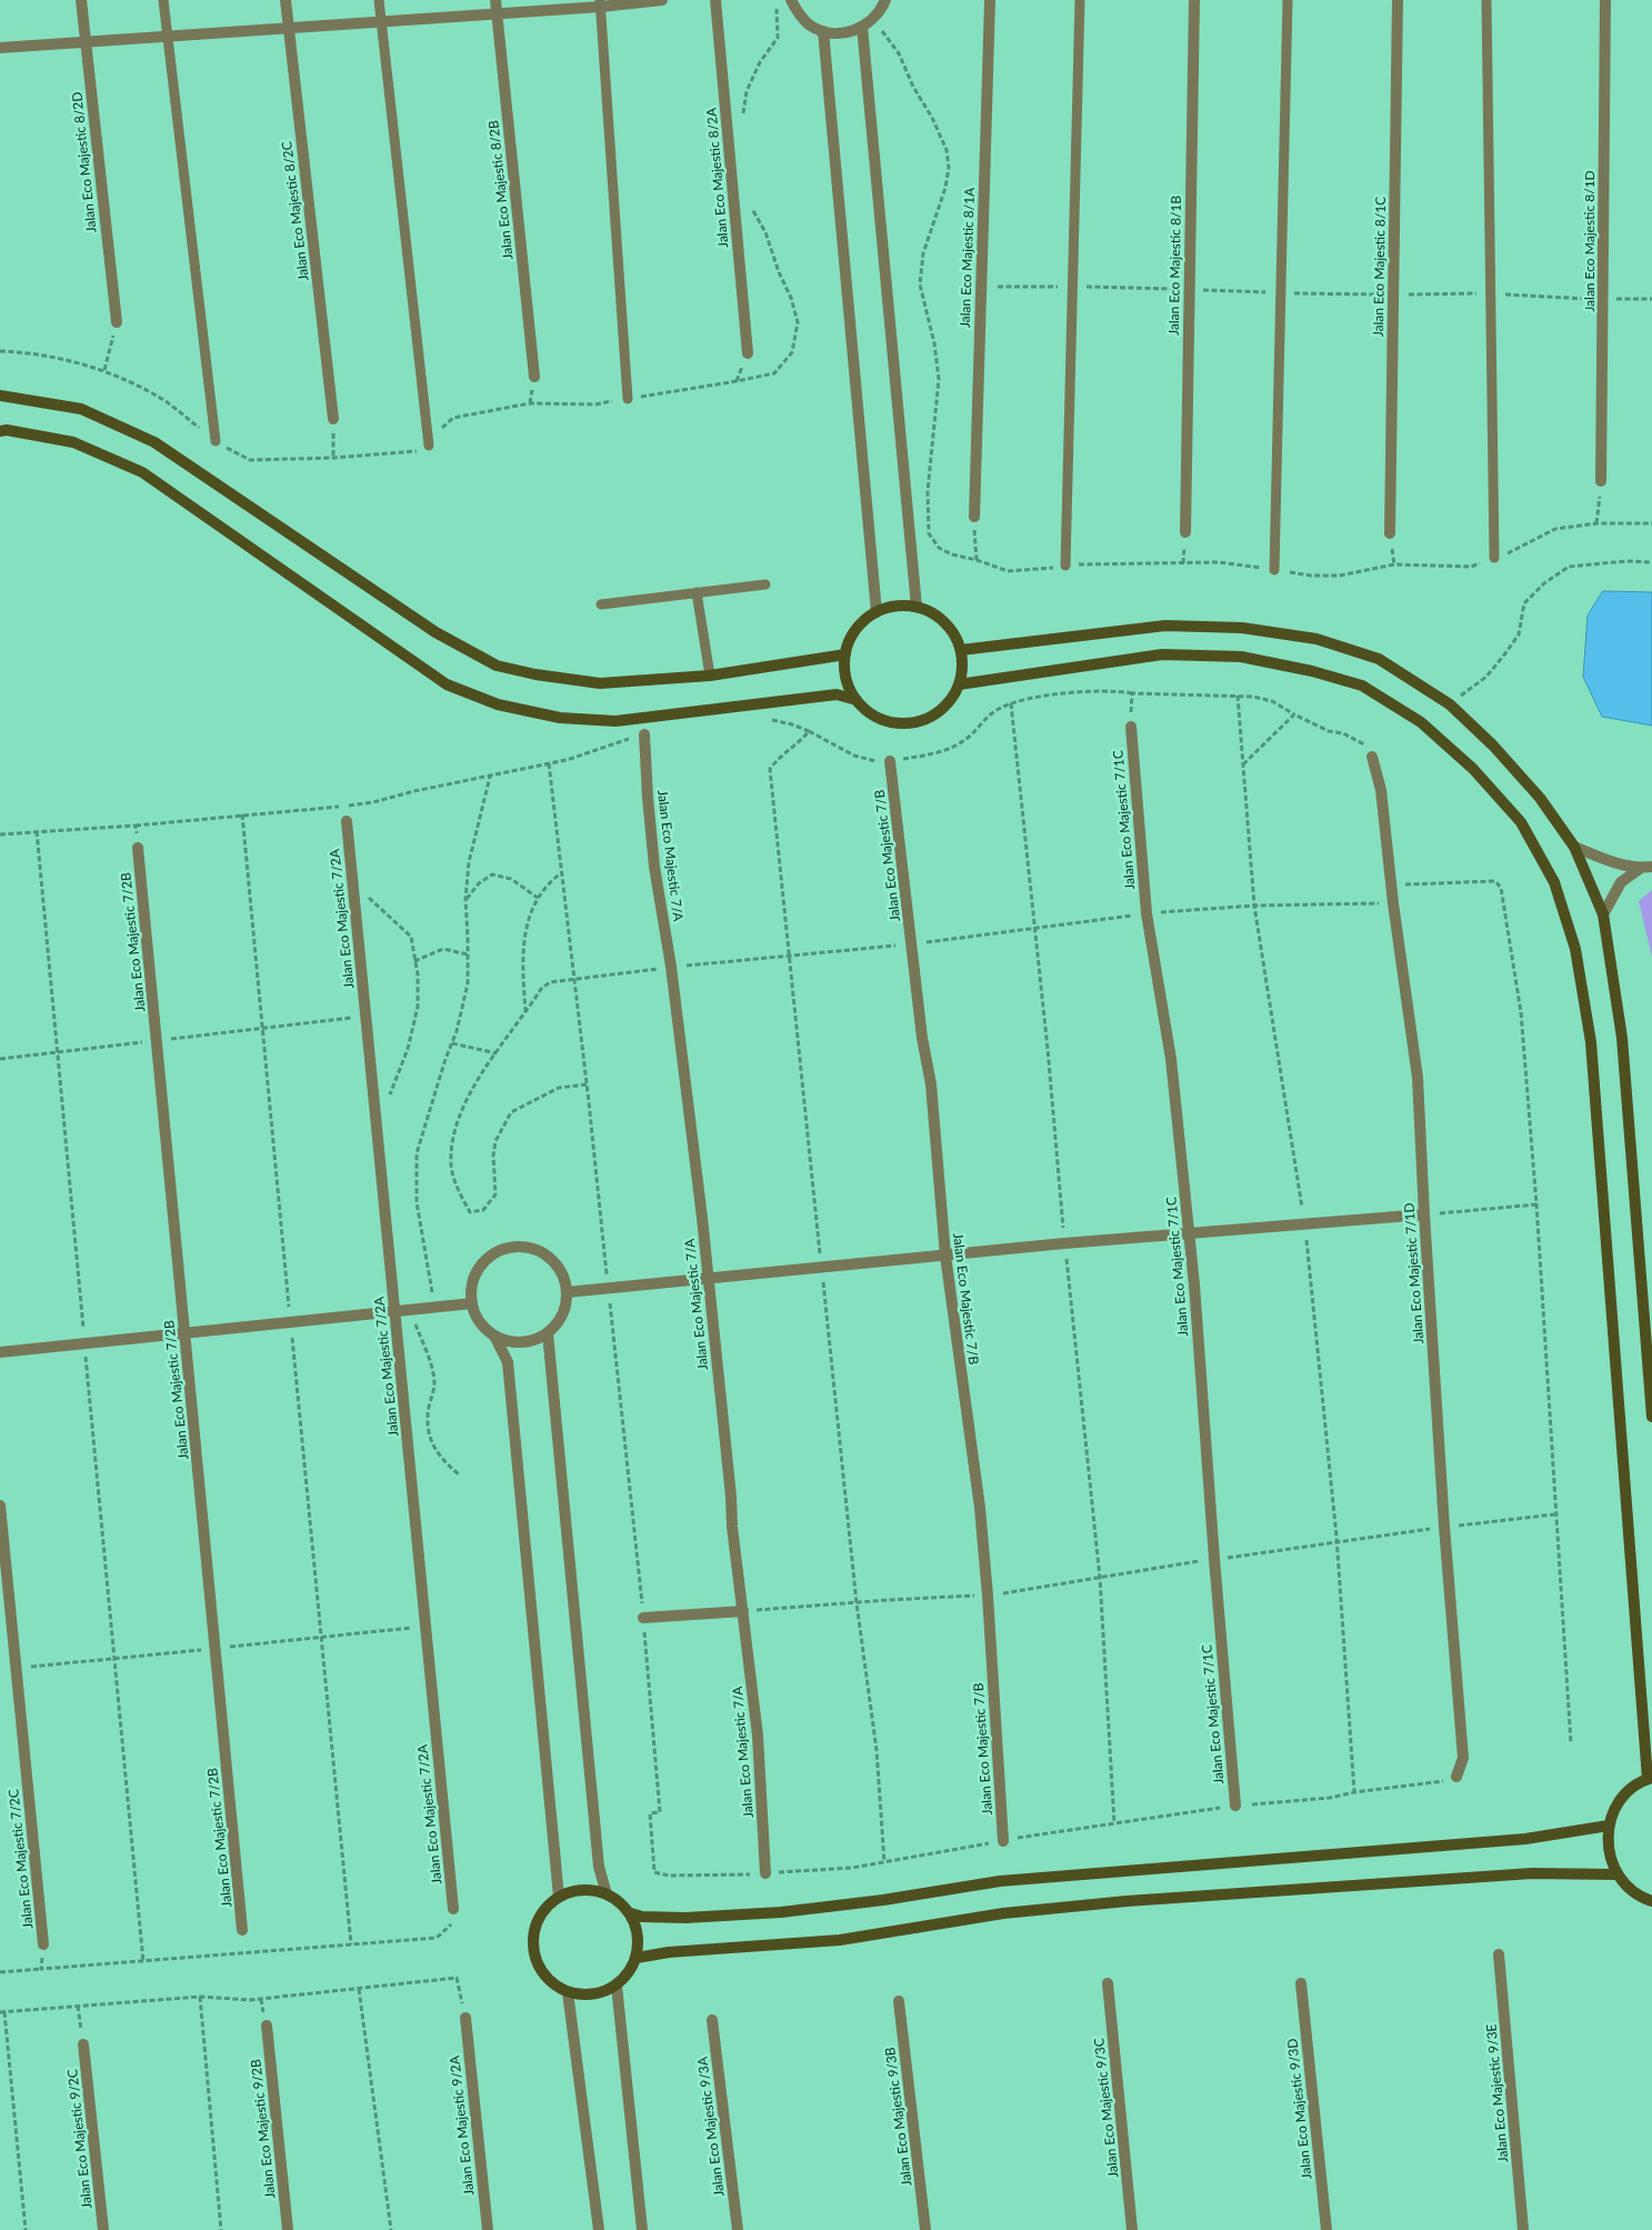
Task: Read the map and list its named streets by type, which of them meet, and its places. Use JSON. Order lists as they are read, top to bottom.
{
  "streets": {
    "street": [
      "Jalan Eco Majestic 8/2D",
      "Jalan Eco Majestic 8/2A",
      "Jalan Eco Majestic 8/2B",
      "Jalan Eco Majestic 8/2C",
      "Jalan Eco Majestic 8/1D",
      "Jalan Eco Majestic 8/1A",
      "Jalan Eco Majestic 8/1B",
      "Jalan Eco Majestic 8/1C",
      "Jalan Eco Majestic 7/1C",
      "Jalan Eco Majestic 7/A",
      "Jalan Eco Majestic 7/B",
      "Jalan Eco Majestic 7/2A",
      "Jalan Eco Majestic 7/2B",
      "Jalan Eco Majestic 7/1D",
      "Jalan Eco Majestic 7/2C",
      "Jalan Eco Majestic 9/3E",
      "Jalan Eco Majestic 9/3C",
      "Jalan Eco Majestic 9/3D",
      "Jalan Eco Majestic 9/3B",
      "Jalan Eco Majestic 9/2A",
      "Jalan Eco Majestic 9/3A",
      "Jalan Eco Majestic 9/2B",
      "Jalan Eco Majestic 9/2C"
    ]
  }
}
